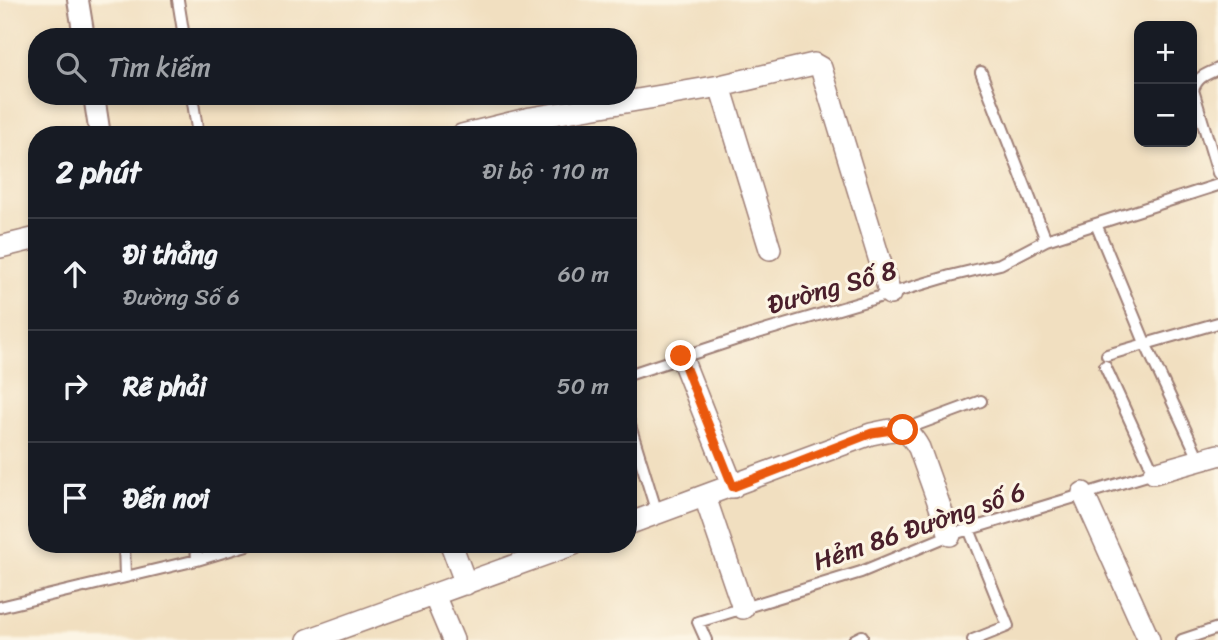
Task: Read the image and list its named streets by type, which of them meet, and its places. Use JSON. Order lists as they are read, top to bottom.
{
  "streets": {
    "lane": ["Đường Số 8", "Hẻm 86 Đường số 6"]
  },
  "page": {
    "map_buttons": ["+", "−"],
    "search": "Tìm kiếm",
    "heading": ["2 phút", "Đi bộ · 110 m"],
    "list": [
      ["Đi thẳng", "Đường Số 6", "60 m"],
      ["Rẽ phải", "50 m"],
      "Đến nơi"
    ]
  }
}
